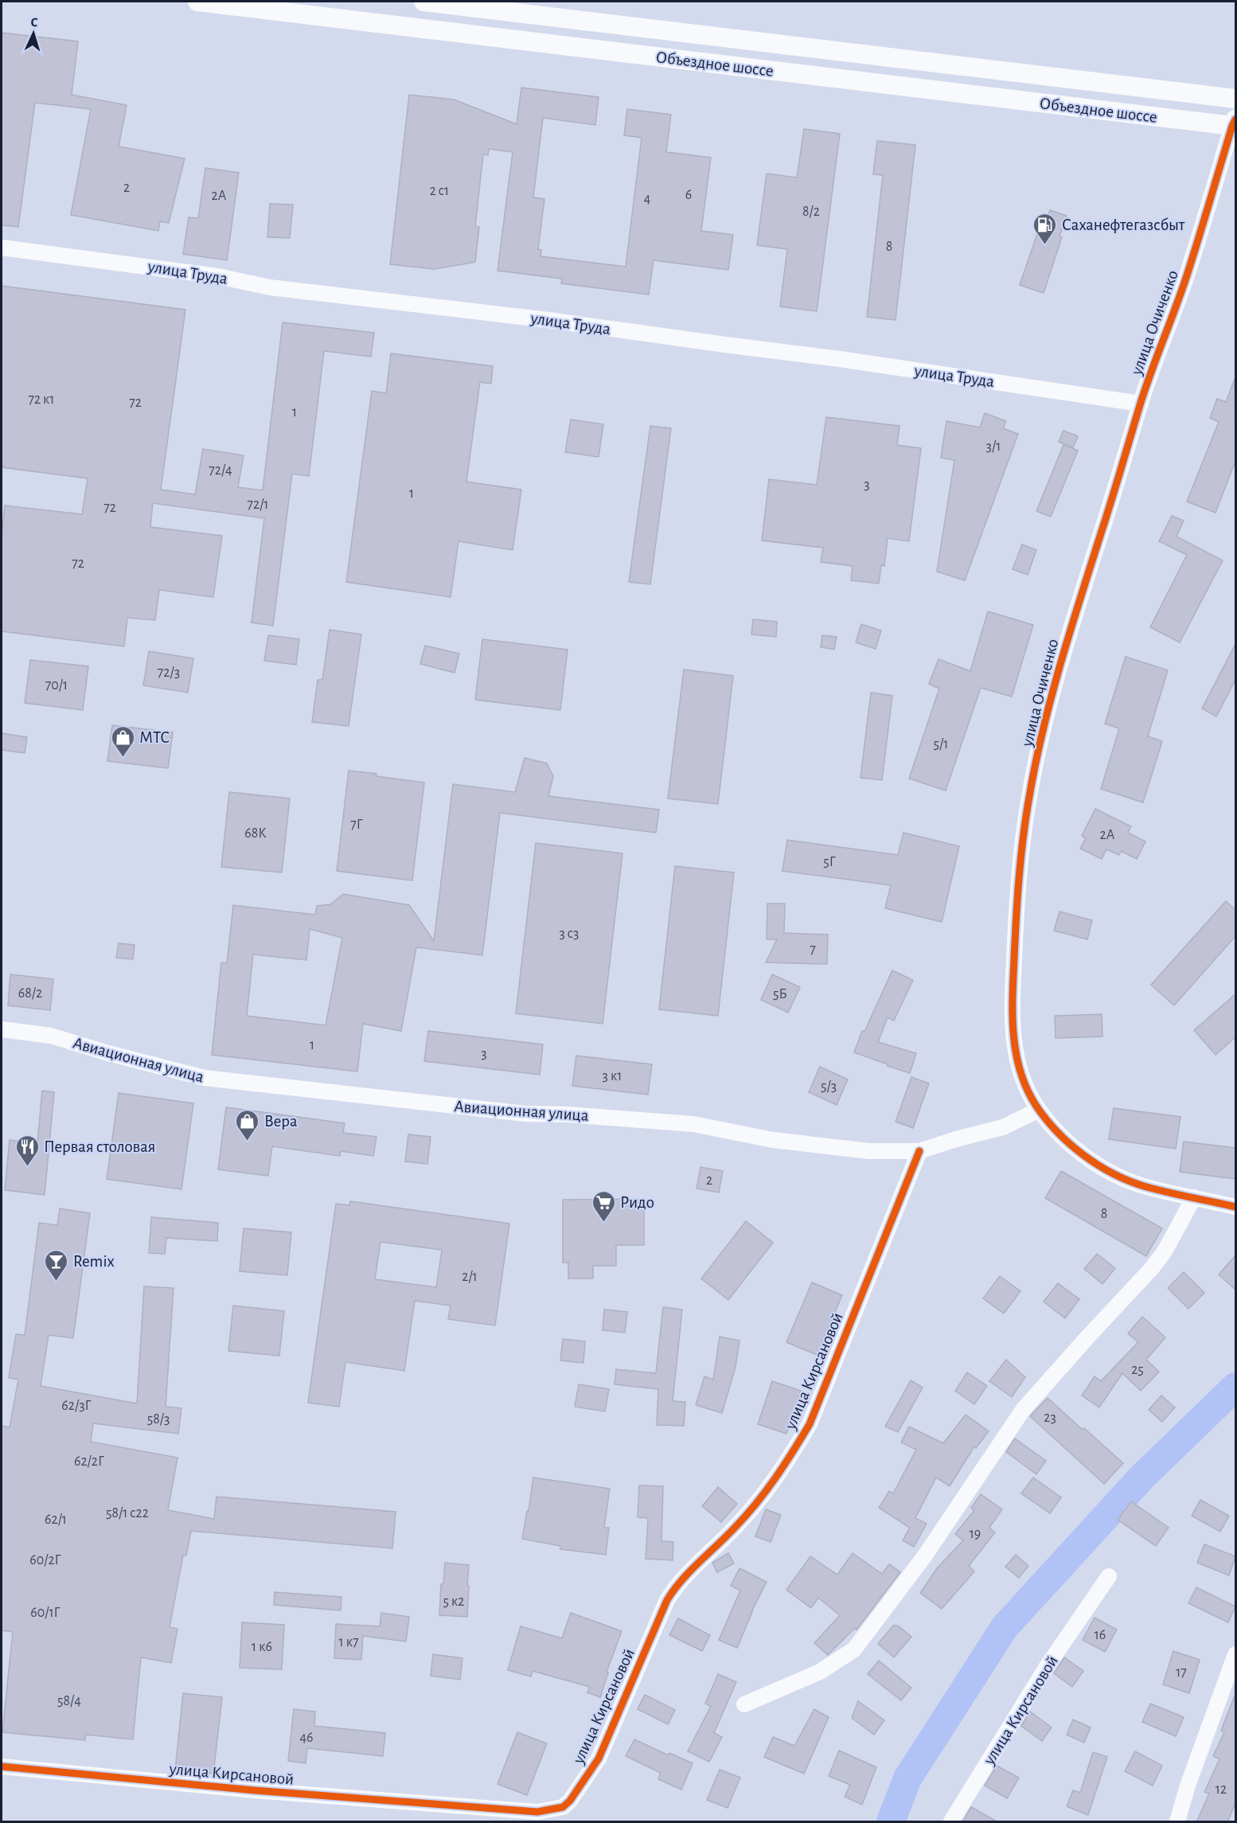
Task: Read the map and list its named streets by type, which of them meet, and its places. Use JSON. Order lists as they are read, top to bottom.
{
  "streets": {
    "street": [
      "Объездное шоссе",
      "улица Труда",
      "улица Очиченко",
      "Авиационная улица",
      "улица Кирсановой"
    ]
  },
  "crossings": [
    ["Объездное шоссе", "улица Очиченко"],
    ["улица Труда", "улица Очиченко"],
    ["улица Очиченко", "Авиационная улица"],
    ["Авиационная улица", "улица Кирсановой"]
  ],
  "places": {
    "fuel station": ["Саханефтегазсбыт"],
    "shop": ["МТС", "Вера"],
    "restaurant": ["Первая столовая"],
    "supermarket": ["Ридо"],
    "bar": ["Remix"]
  },
  "house_numbers": [
    "2",
    "2 с1",
    "6",
    "2А",
    "4",
    "8/2",
    "8",
    "72 к1",
    "72",
    "1",
    "3/1",
    "72/4",
    "3",
    "1",
    "72/1",
    "72",
    "72",
    "72/3",
    "70/1",
    "5/1",
    "7Г",
    "68К",
    "2А",
    "5Г",
    "3 с3",
    "7",
    "68/2",
    "5Б",
    "1",
    "3",
    "3 к1",
    "5/3",
    "2",
    "8",
    "2/1",
    "25",
    "62/3Г",
    "23",
    "58/3",
    "62/2Г",
    "58/1 с22",
    "62/1",
    "19",
    "60/2Г",
    "5 к2",
    "60/1Г",
    "16",
    "1 к7",
    "1 к6",
    "17",
    "58/4",
    "46",
    "12"
  ],
  "north": "top"
}
